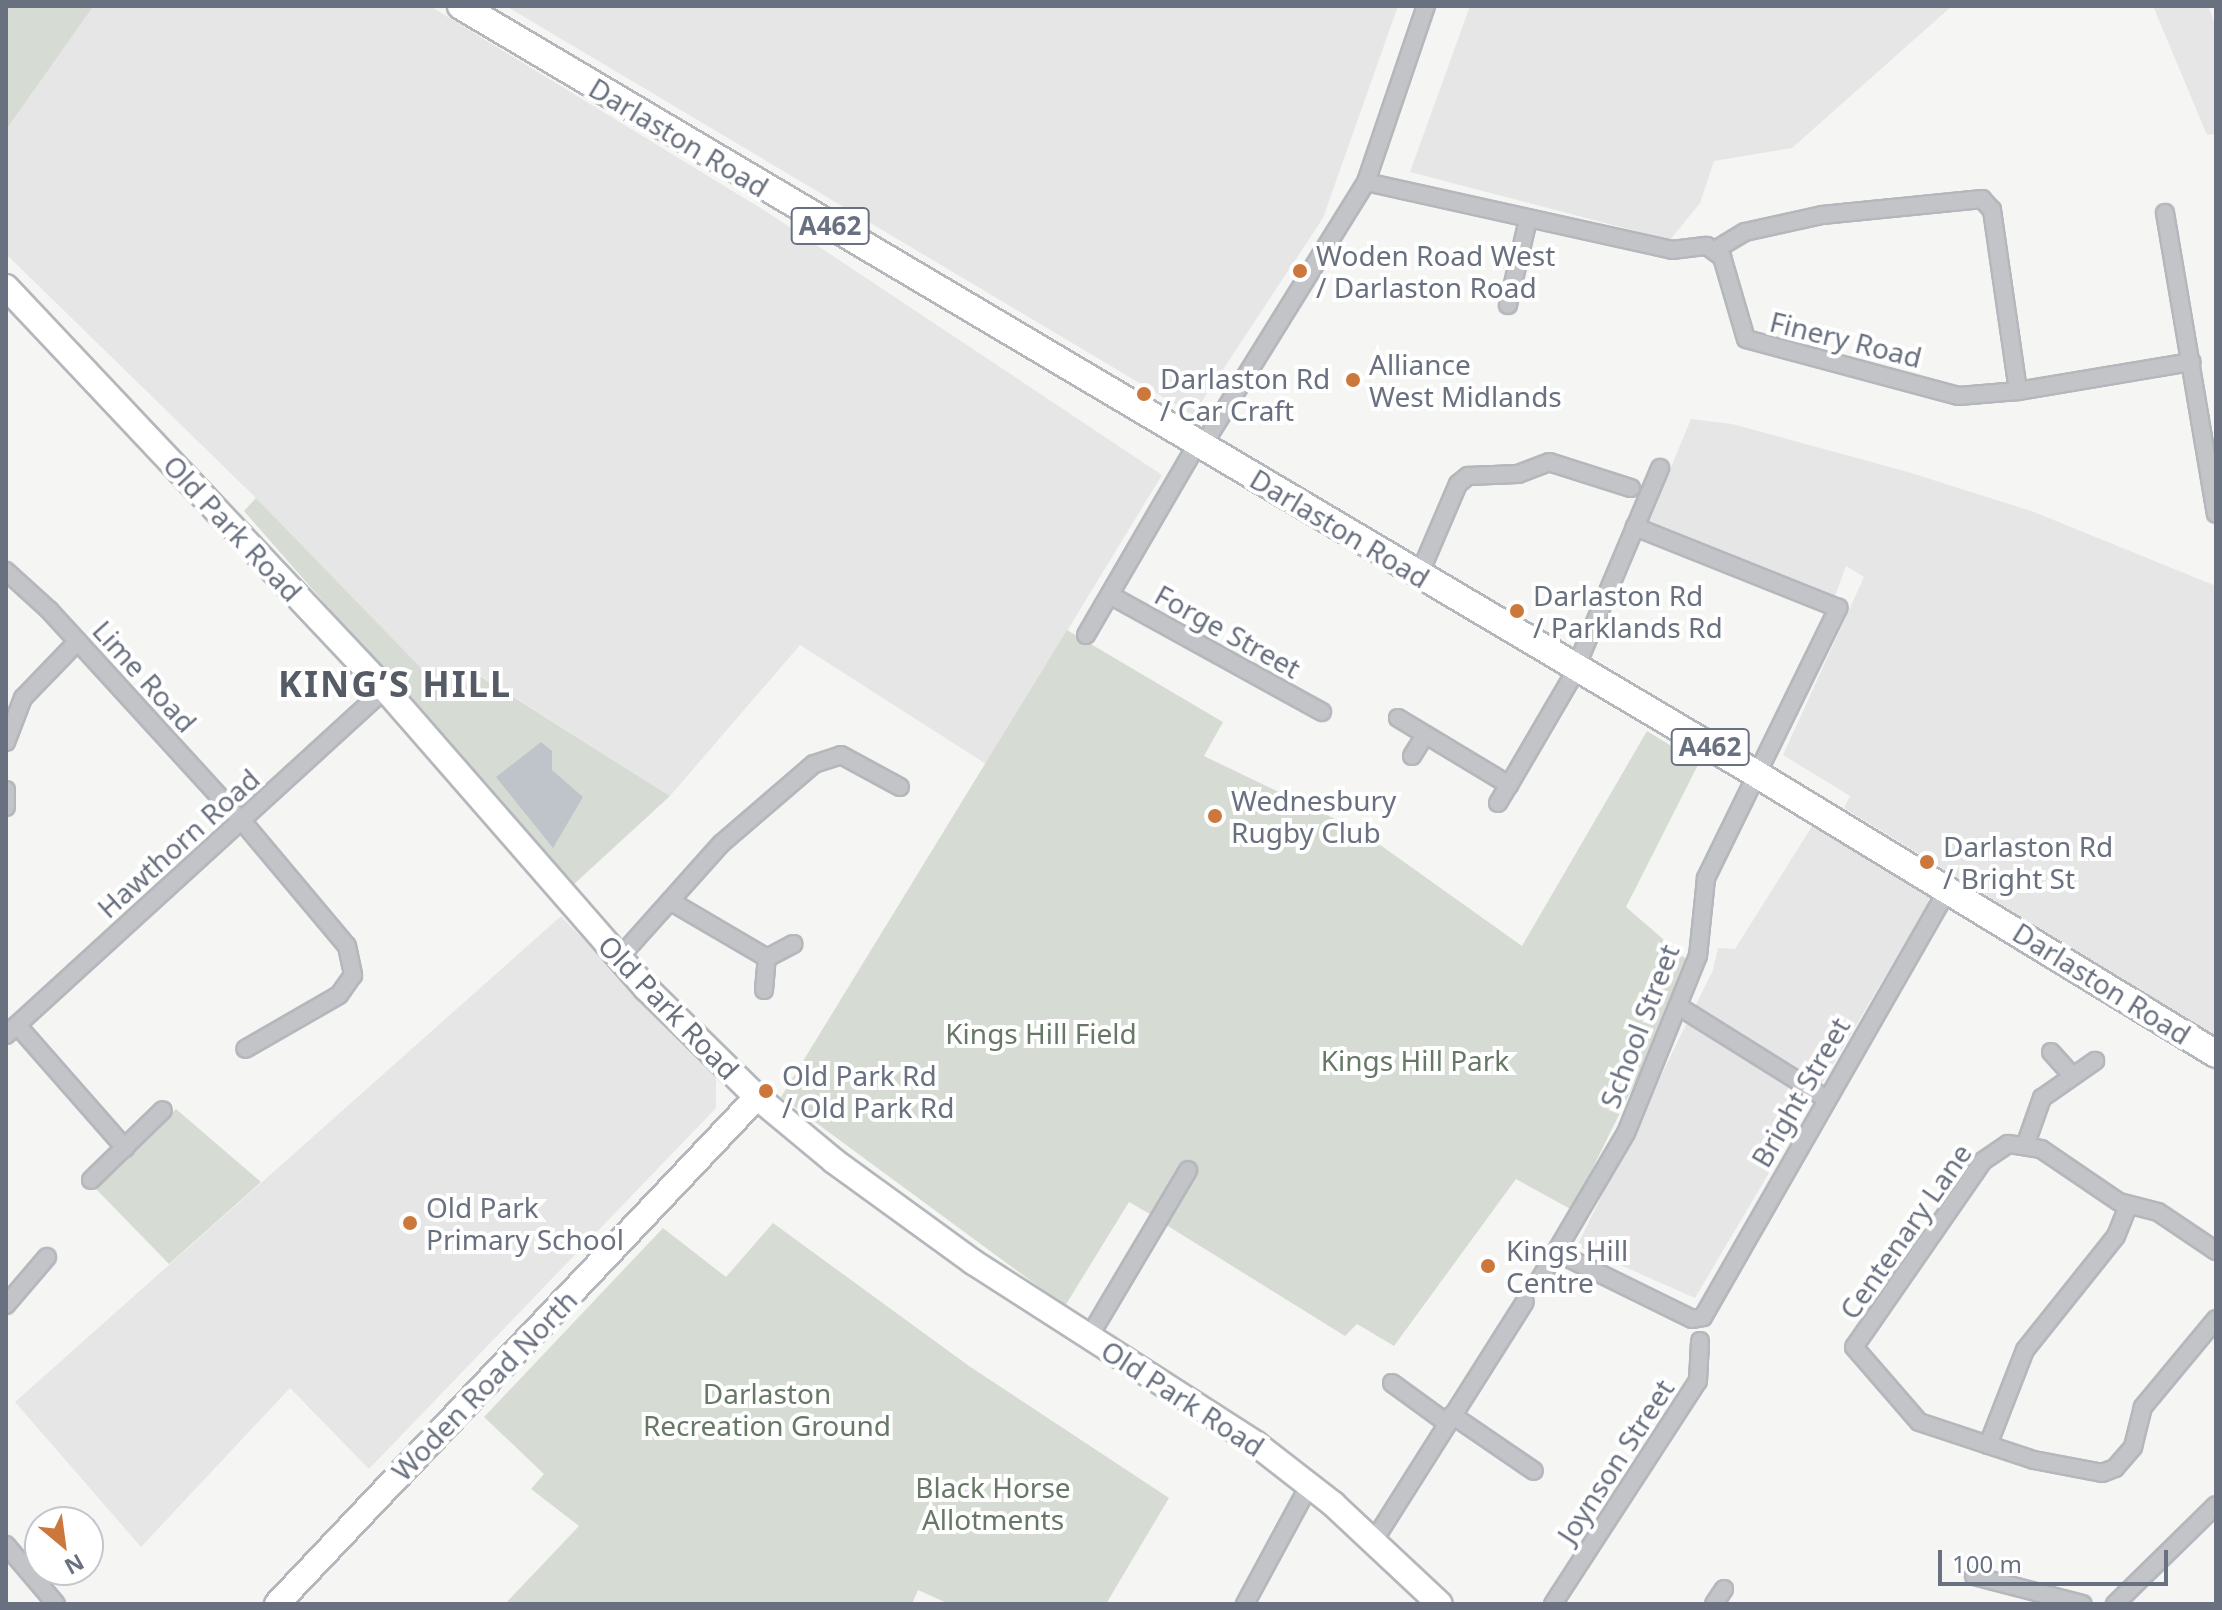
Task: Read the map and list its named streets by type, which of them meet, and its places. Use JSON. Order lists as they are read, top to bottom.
{
  "streets": {
    "main road": ["Darlaston Road", "A462"],
    "street": [
      "Finery Road",
      "Old Park Road",
      "Forge Street",
      "Lime Road",
      "Hawthorn Road",
      "School Street",
      "Bright Street",
      "Centenary Lane",
      "Woden Road North",
      "Joynson Street"
    ]
  },
  "crossings": [
    ["Darlaston Road", "Forge Street"],
    ["Darlaston Road", "School Street"],
    ["Darlaston Road", "Bright Street"],
    ["Old Park Road", "Hawthorn Road"],
    ["Old Park Road", "Woden Road North"],
    ["Lime Road", "Hawthorn Road"],
    ["School Street", "Bright Street"]
  ],
  "districts": ["KING’S HILL"],
  "parks": [
    "Kings Hill Field",
    "Kings Hill Park",
    "Darlaston Recreation Ground",
    "Black Horse Allotments"
  ],
  "places": [
    "Woden Road West / Darlaston Road",
    "Alliance West Midlands",
    "Darlaston Rd / Car Craft",
    "Darlaston Rd / Parklands Rd",
    "Wednesbury Rugby Club",
    "Darlaston Rd / Bright St",
    "Old Park Rd / Old Park Rd",
    "Old Park Primary School",
    "Kings Hill Centre"
  ],
  "scale_bar": "100 m",
  "north": "bottom right"
}
